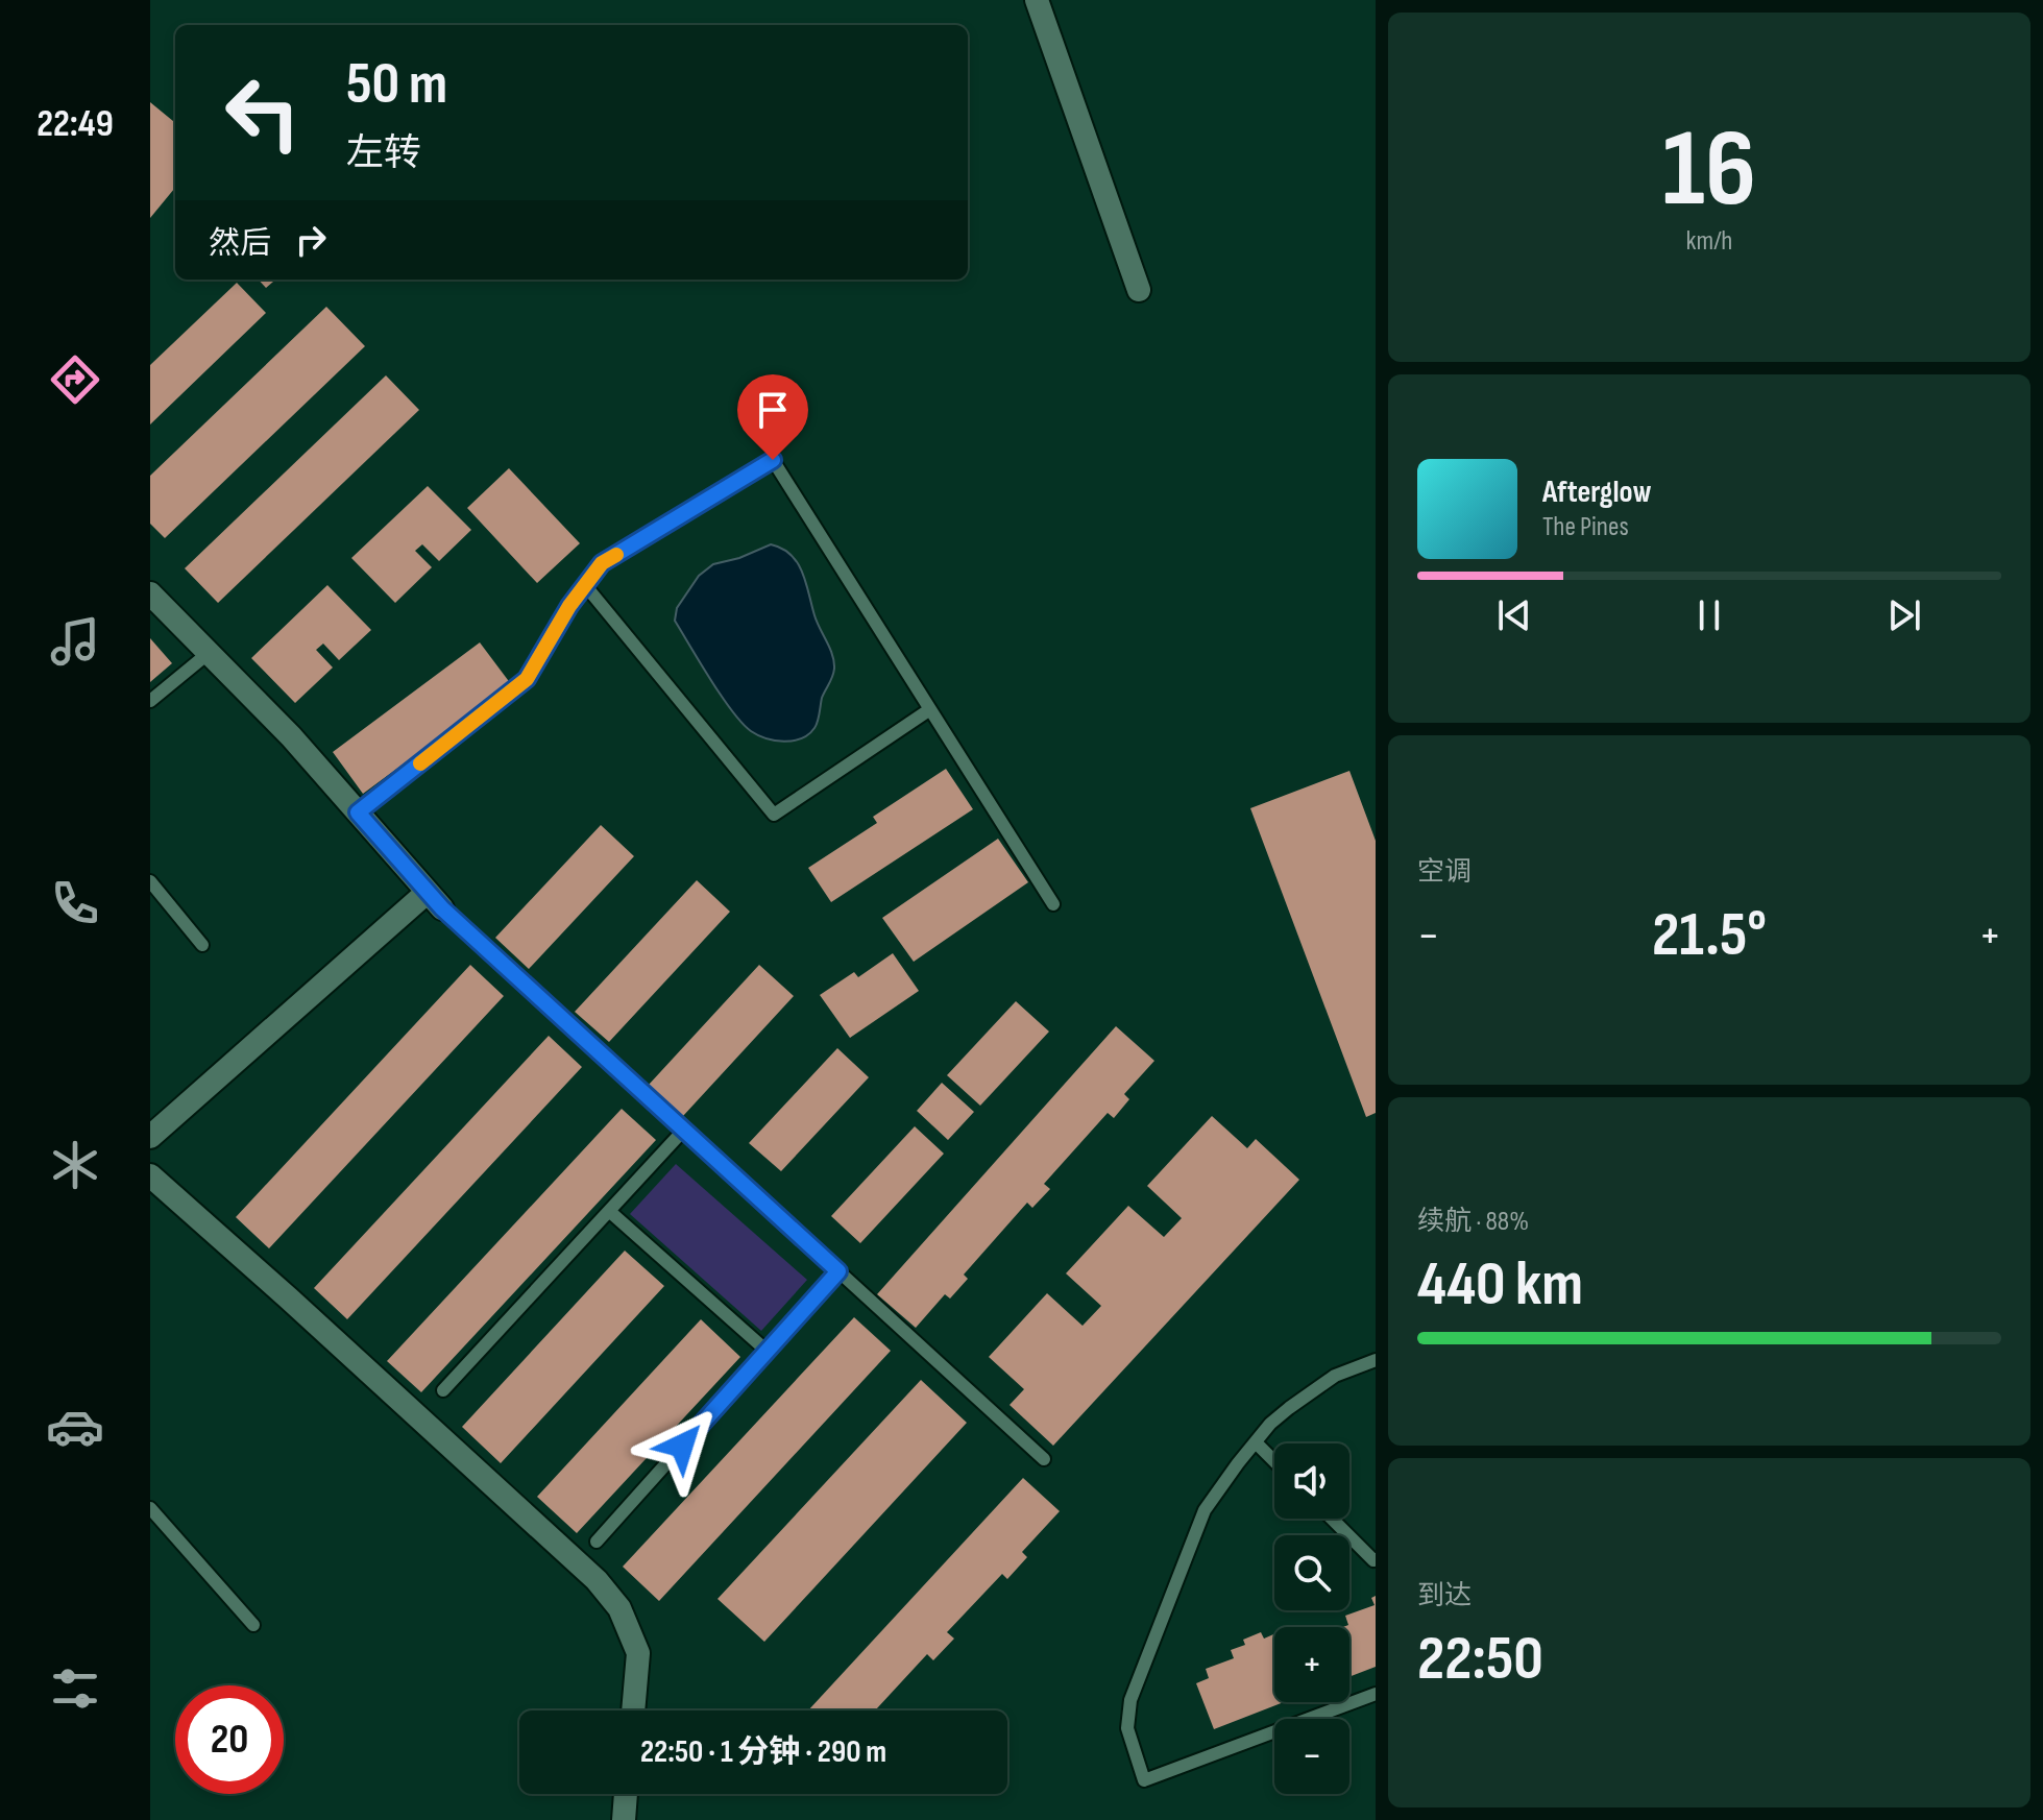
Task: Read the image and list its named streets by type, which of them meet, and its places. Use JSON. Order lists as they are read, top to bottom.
{
  "page": {
    "tabs": "22:49",
    "tile": [
      ["16", "km/h"],
      "空调",
      ["续航 · 88%", "440 km"],
      ["到达", "22:50"]
    ],
    "turn": ["50 m", "左转"],
    "then": "然后",
    "song": ["Afterglow", "The Pines"],
    "heat": ["−", "21.5°", "+"],
    "map_buttons": ["+", "−"],
    "limit": "20",
    "trip": "22:50 · 1 分钟 · 290 m"
  }
}
